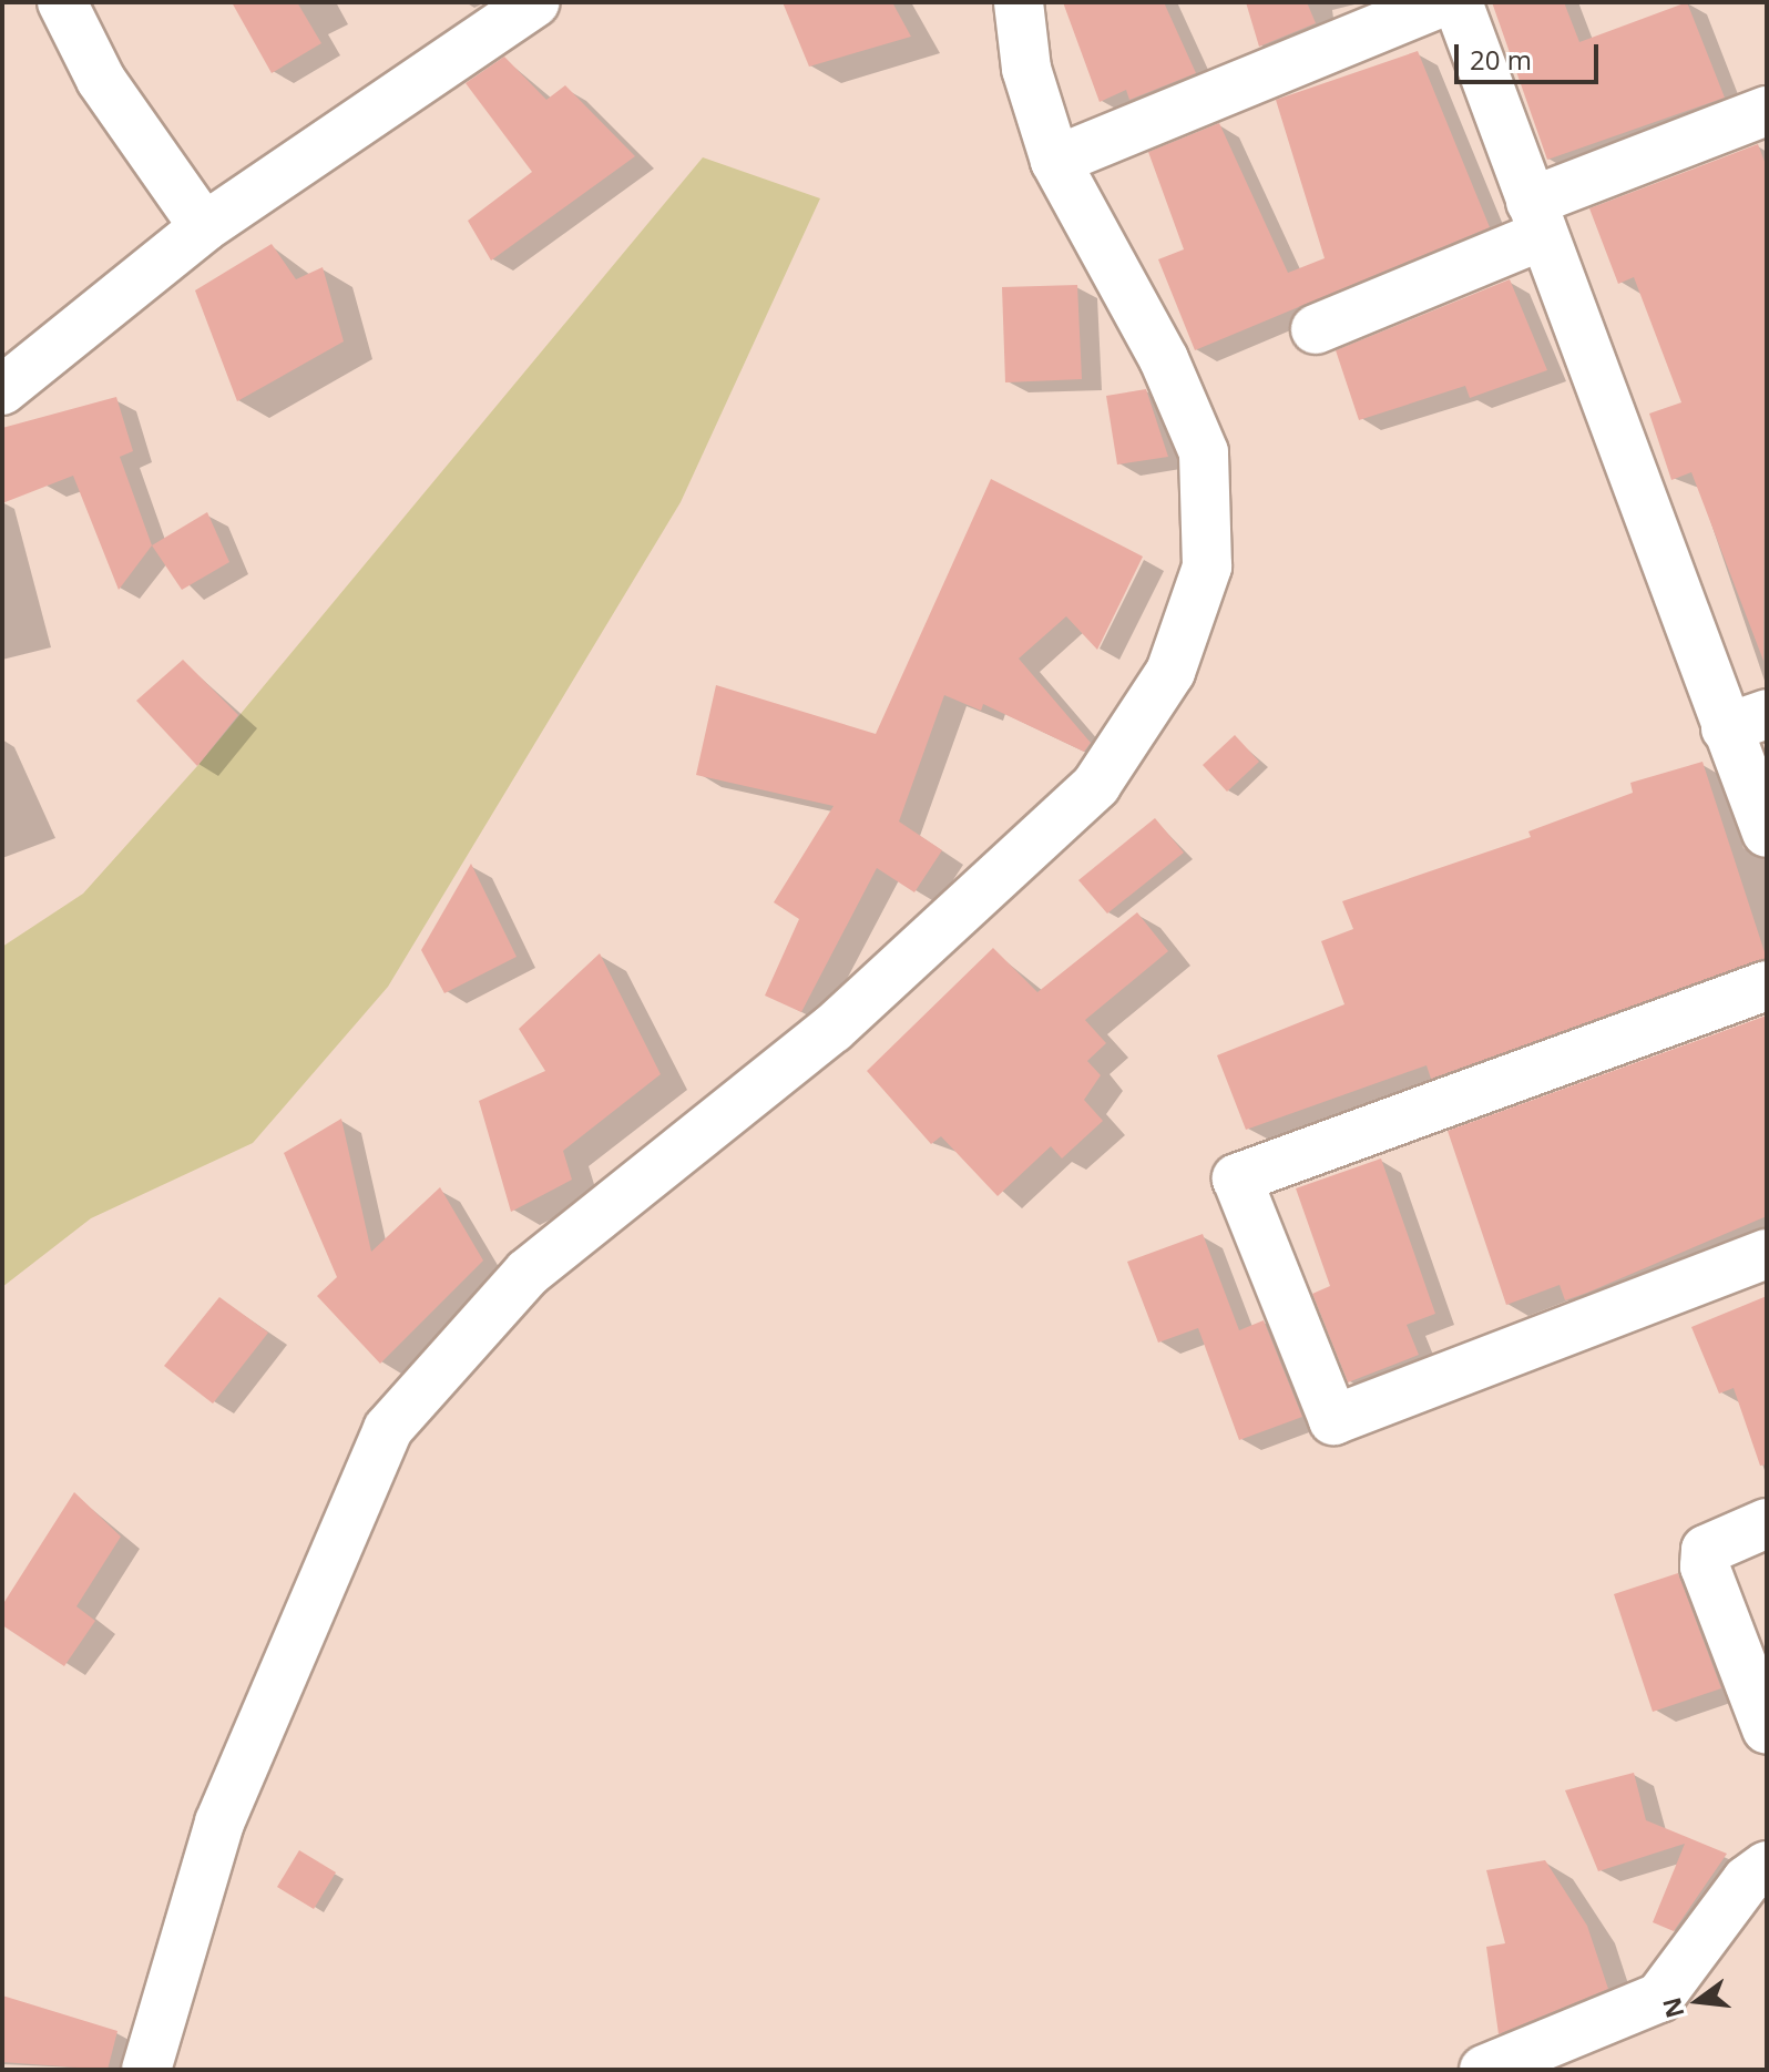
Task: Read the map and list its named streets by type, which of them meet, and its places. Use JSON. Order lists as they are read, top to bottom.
{
  "scale_bar": "20 m",
  "north": "left"
}
